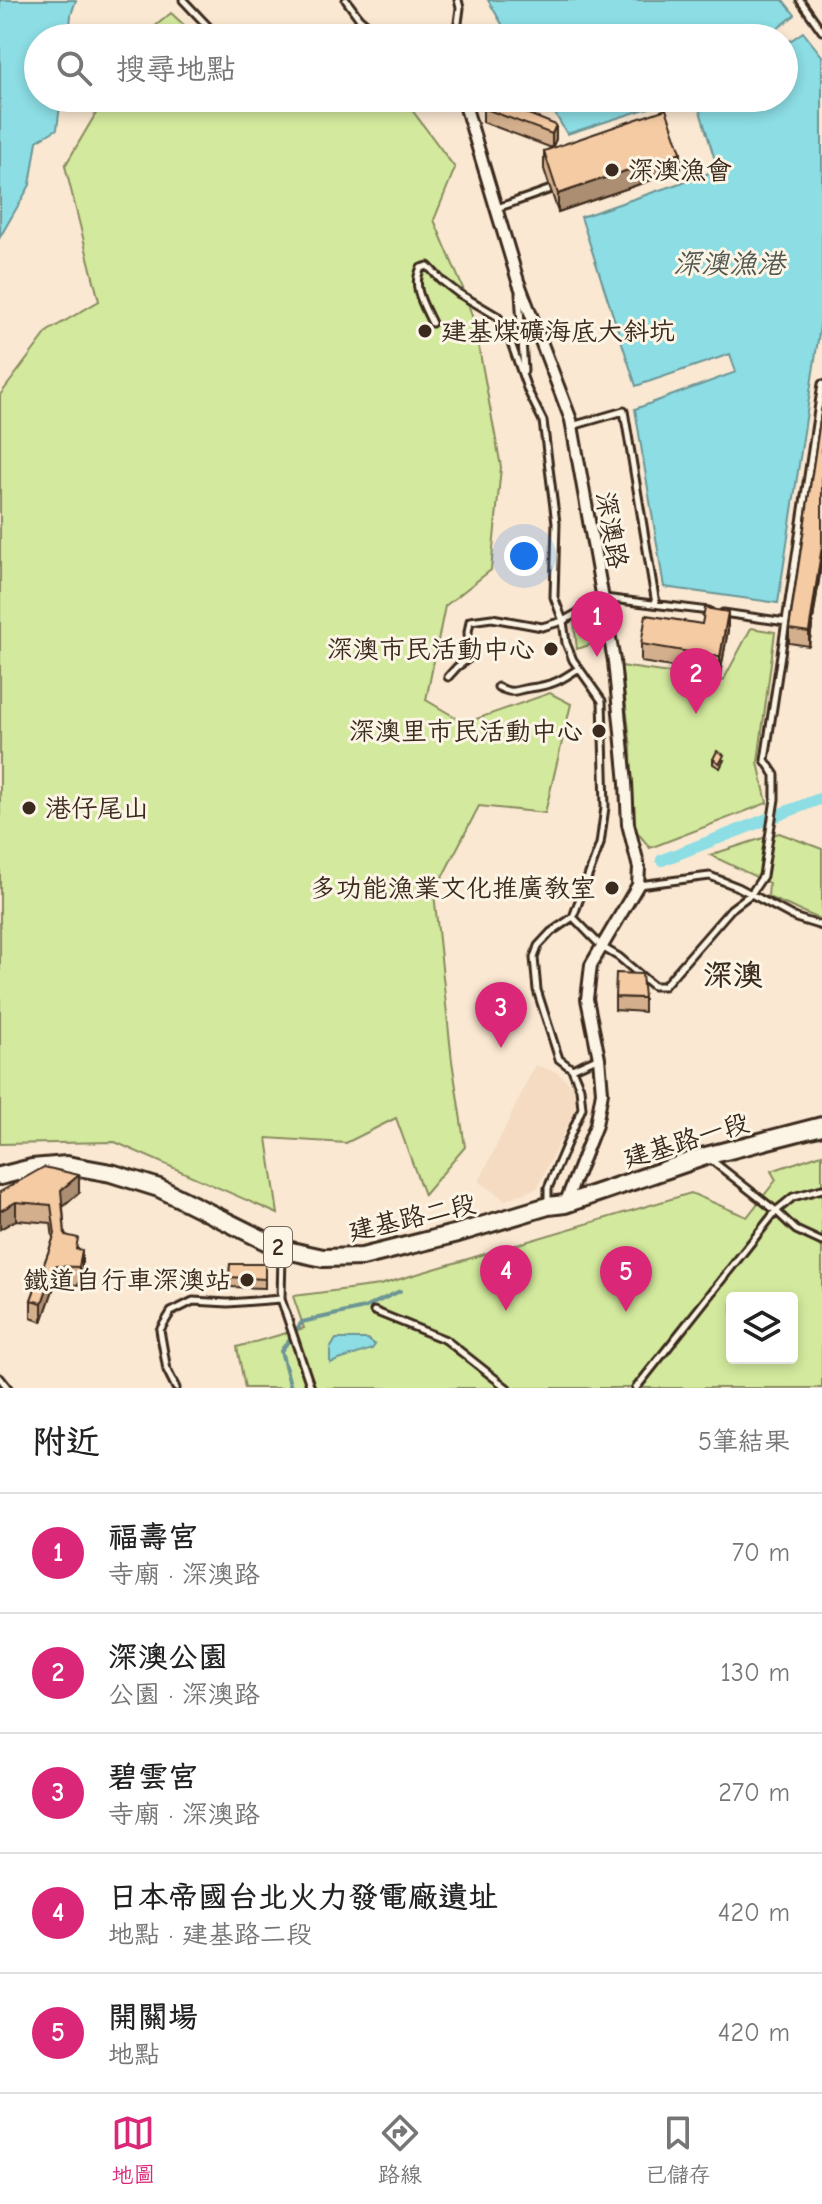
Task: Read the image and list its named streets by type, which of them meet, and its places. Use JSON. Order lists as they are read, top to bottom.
{
  "streets": {
    "main road": ["建基路一段", "建基路二段", "2"],
    "street": ["深澳路"]
  },
  "crossings": [
    ["建基路一段", "建基路二段"]
  ],
  "districts": ["深澳"],
  "water": ["深澳漁港"],
  "places": [
    "深澳漁會",
    "建基煤礦海底大斜坑",
    "深澳市民活動中心",
    "深澳里市民活動中心",
    "港仔尾山",
    "多功能漁業文化推廣教室",
    "鐵道自行車深澳站"
  ],
  "page": {
    "search": "搜尋地點",
    "pins": [
      "1",
      "2",
      "3",
      "4",
      "5"
    ],
    "heading": ["附近", "5筆結果"],
    "list": [
      {
        "mark": "1",
        "name": "福壽宮",
        "note": "寺廟 · 深澳路",
        "value": "70 m"
      },
      {
        "mark": "2",
        "name": "深澳公園",
        "note": "公園 · 深澳路",
        "value": "130 m"
      },
      {
        "mark": "3",
        "name": "碧雲宮",
        "note": "寺廟 · 深澳路",
        "value": "270 m"
      },
      {
        "mark": "4",
        "name": "日本帝國台北火力發電廠遺址",
        "note": "地點 · 建基路二段",
        "value": "420 m"
      },
      {
        "mark": "5",
        "name": "開關場",
        "note": "地點",
        "value": "420 m"
      }
    ],
    "nav": ["地圖", "路線", "已儲存"]
  }
}
